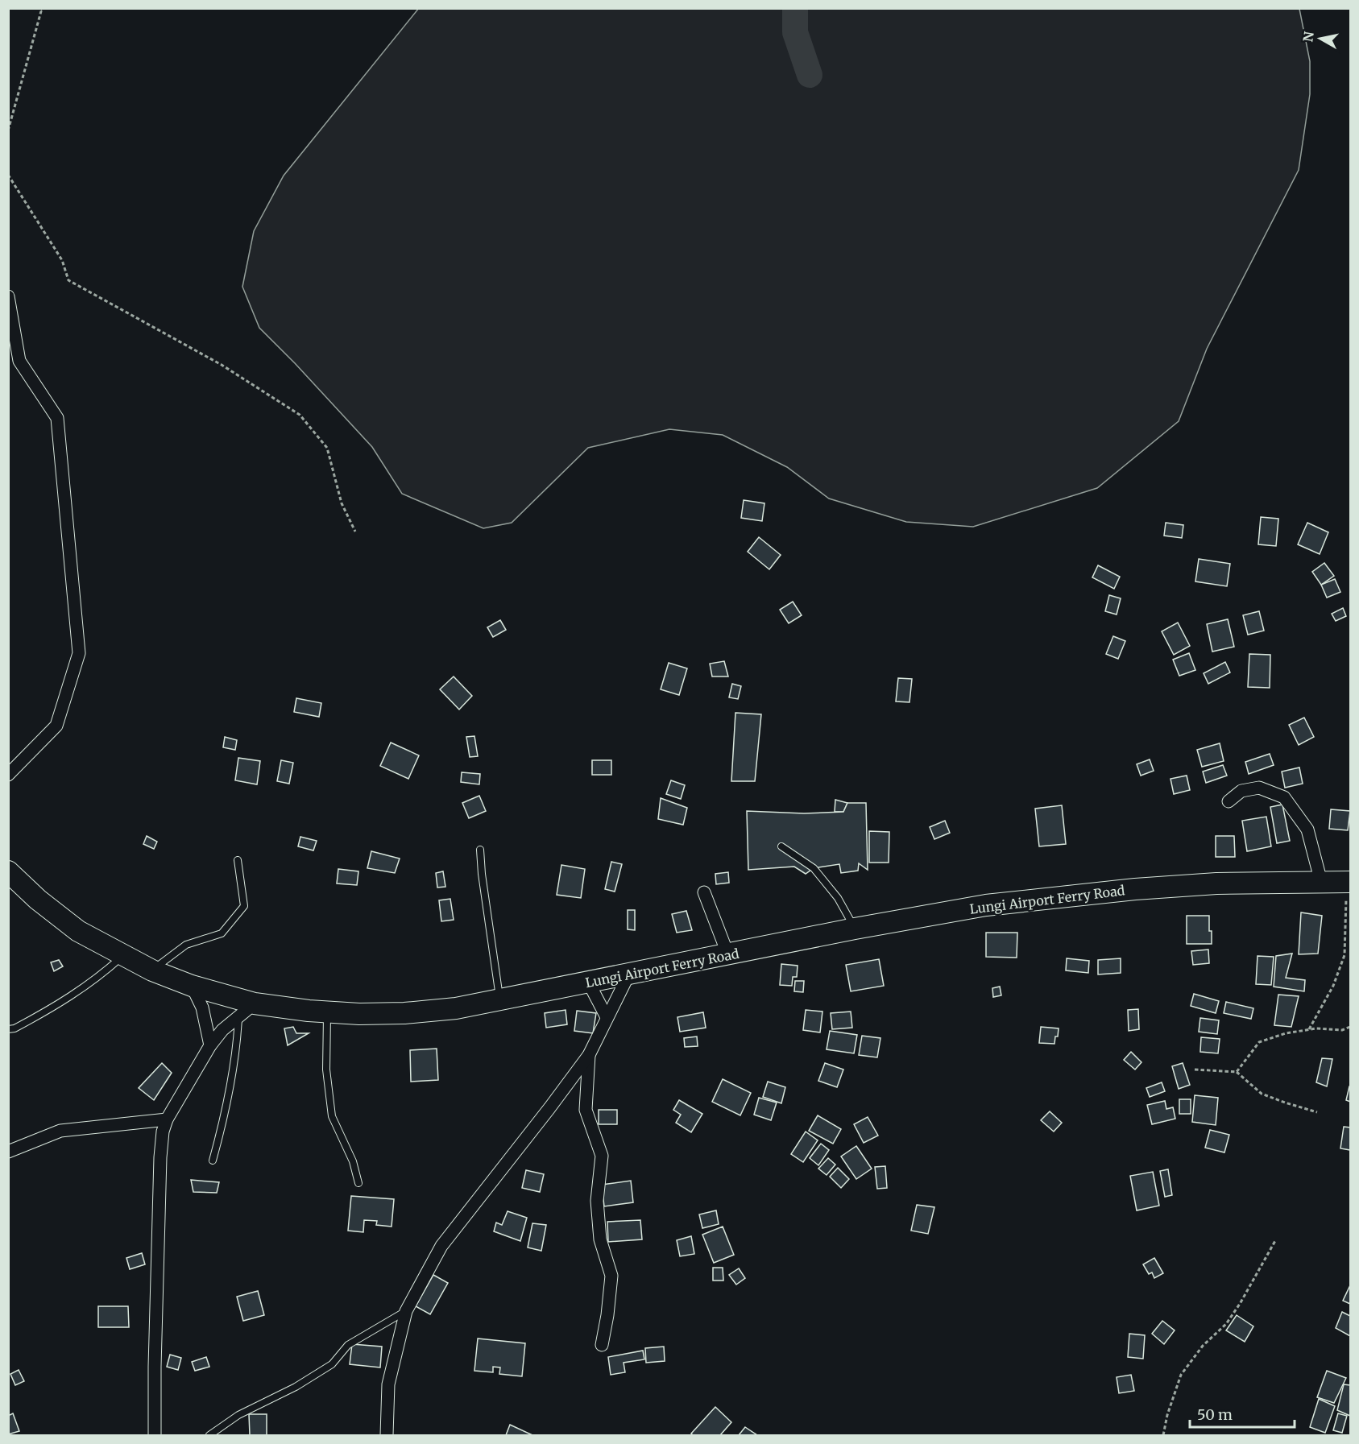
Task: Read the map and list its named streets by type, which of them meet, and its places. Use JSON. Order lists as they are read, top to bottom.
{
  "streets": {
    "main road": ["Lungi Airport Ferry Road"]
  },
  "scale_bar": "50 m",
  "north": "left"
}
